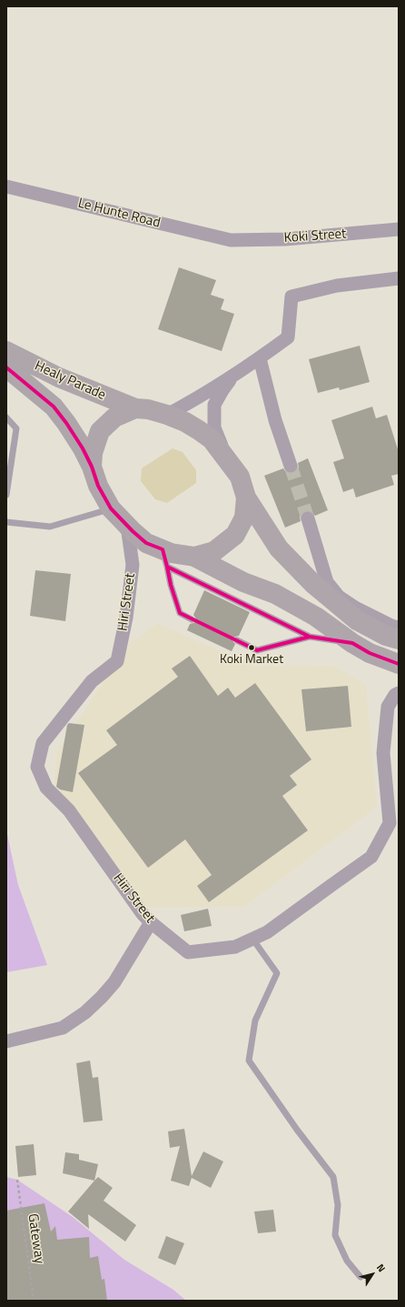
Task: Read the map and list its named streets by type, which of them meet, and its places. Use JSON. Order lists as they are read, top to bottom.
{
  "streets": {
    "highway": ["Healy Parade"],
    "street": ["Le Hunte Road", "Koki Street", "Hiri Street"],
    "path": ["Gateway"]
  },
  "crossings": [
    ["Le Hunte Road", "Koki Street"],
    ["Healy Parade", "Hiri Street"]
  ],
  "places": ["Koki Market"],
  "north": "top right"
}
